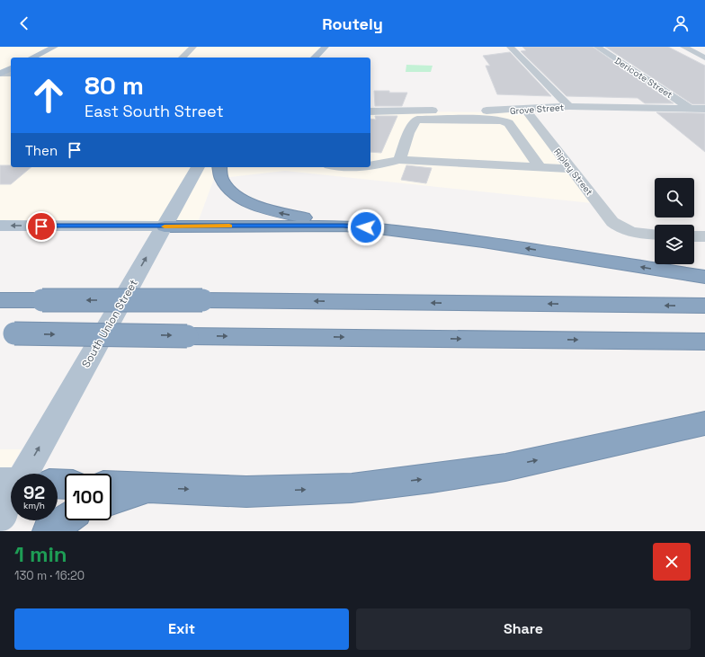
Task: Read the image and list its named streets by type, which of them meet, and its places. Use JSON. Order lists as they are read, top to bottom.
{
  "streets": {
    "main road": ["South Union Street"],
    "street": ["Dericote Street", "Grove Street", "Ripley Street"]
  },
  "crossings": [
    ["Dericote Street", "Grove Street"],
    ["Grove Street", "Ripley Street"]
  ],
  "one_way": ["South Union Street"],
  "page": {
    "header": "Routely",
    "turn": ["80 m", "East South Street"],
    "then": "Then",
    "speed": "92 km/h",
    "limit": "100",
    "heading": ["1 min", "130 m · 16:20"],
    "buttons": ["Exit", "Share"]
  }
}
